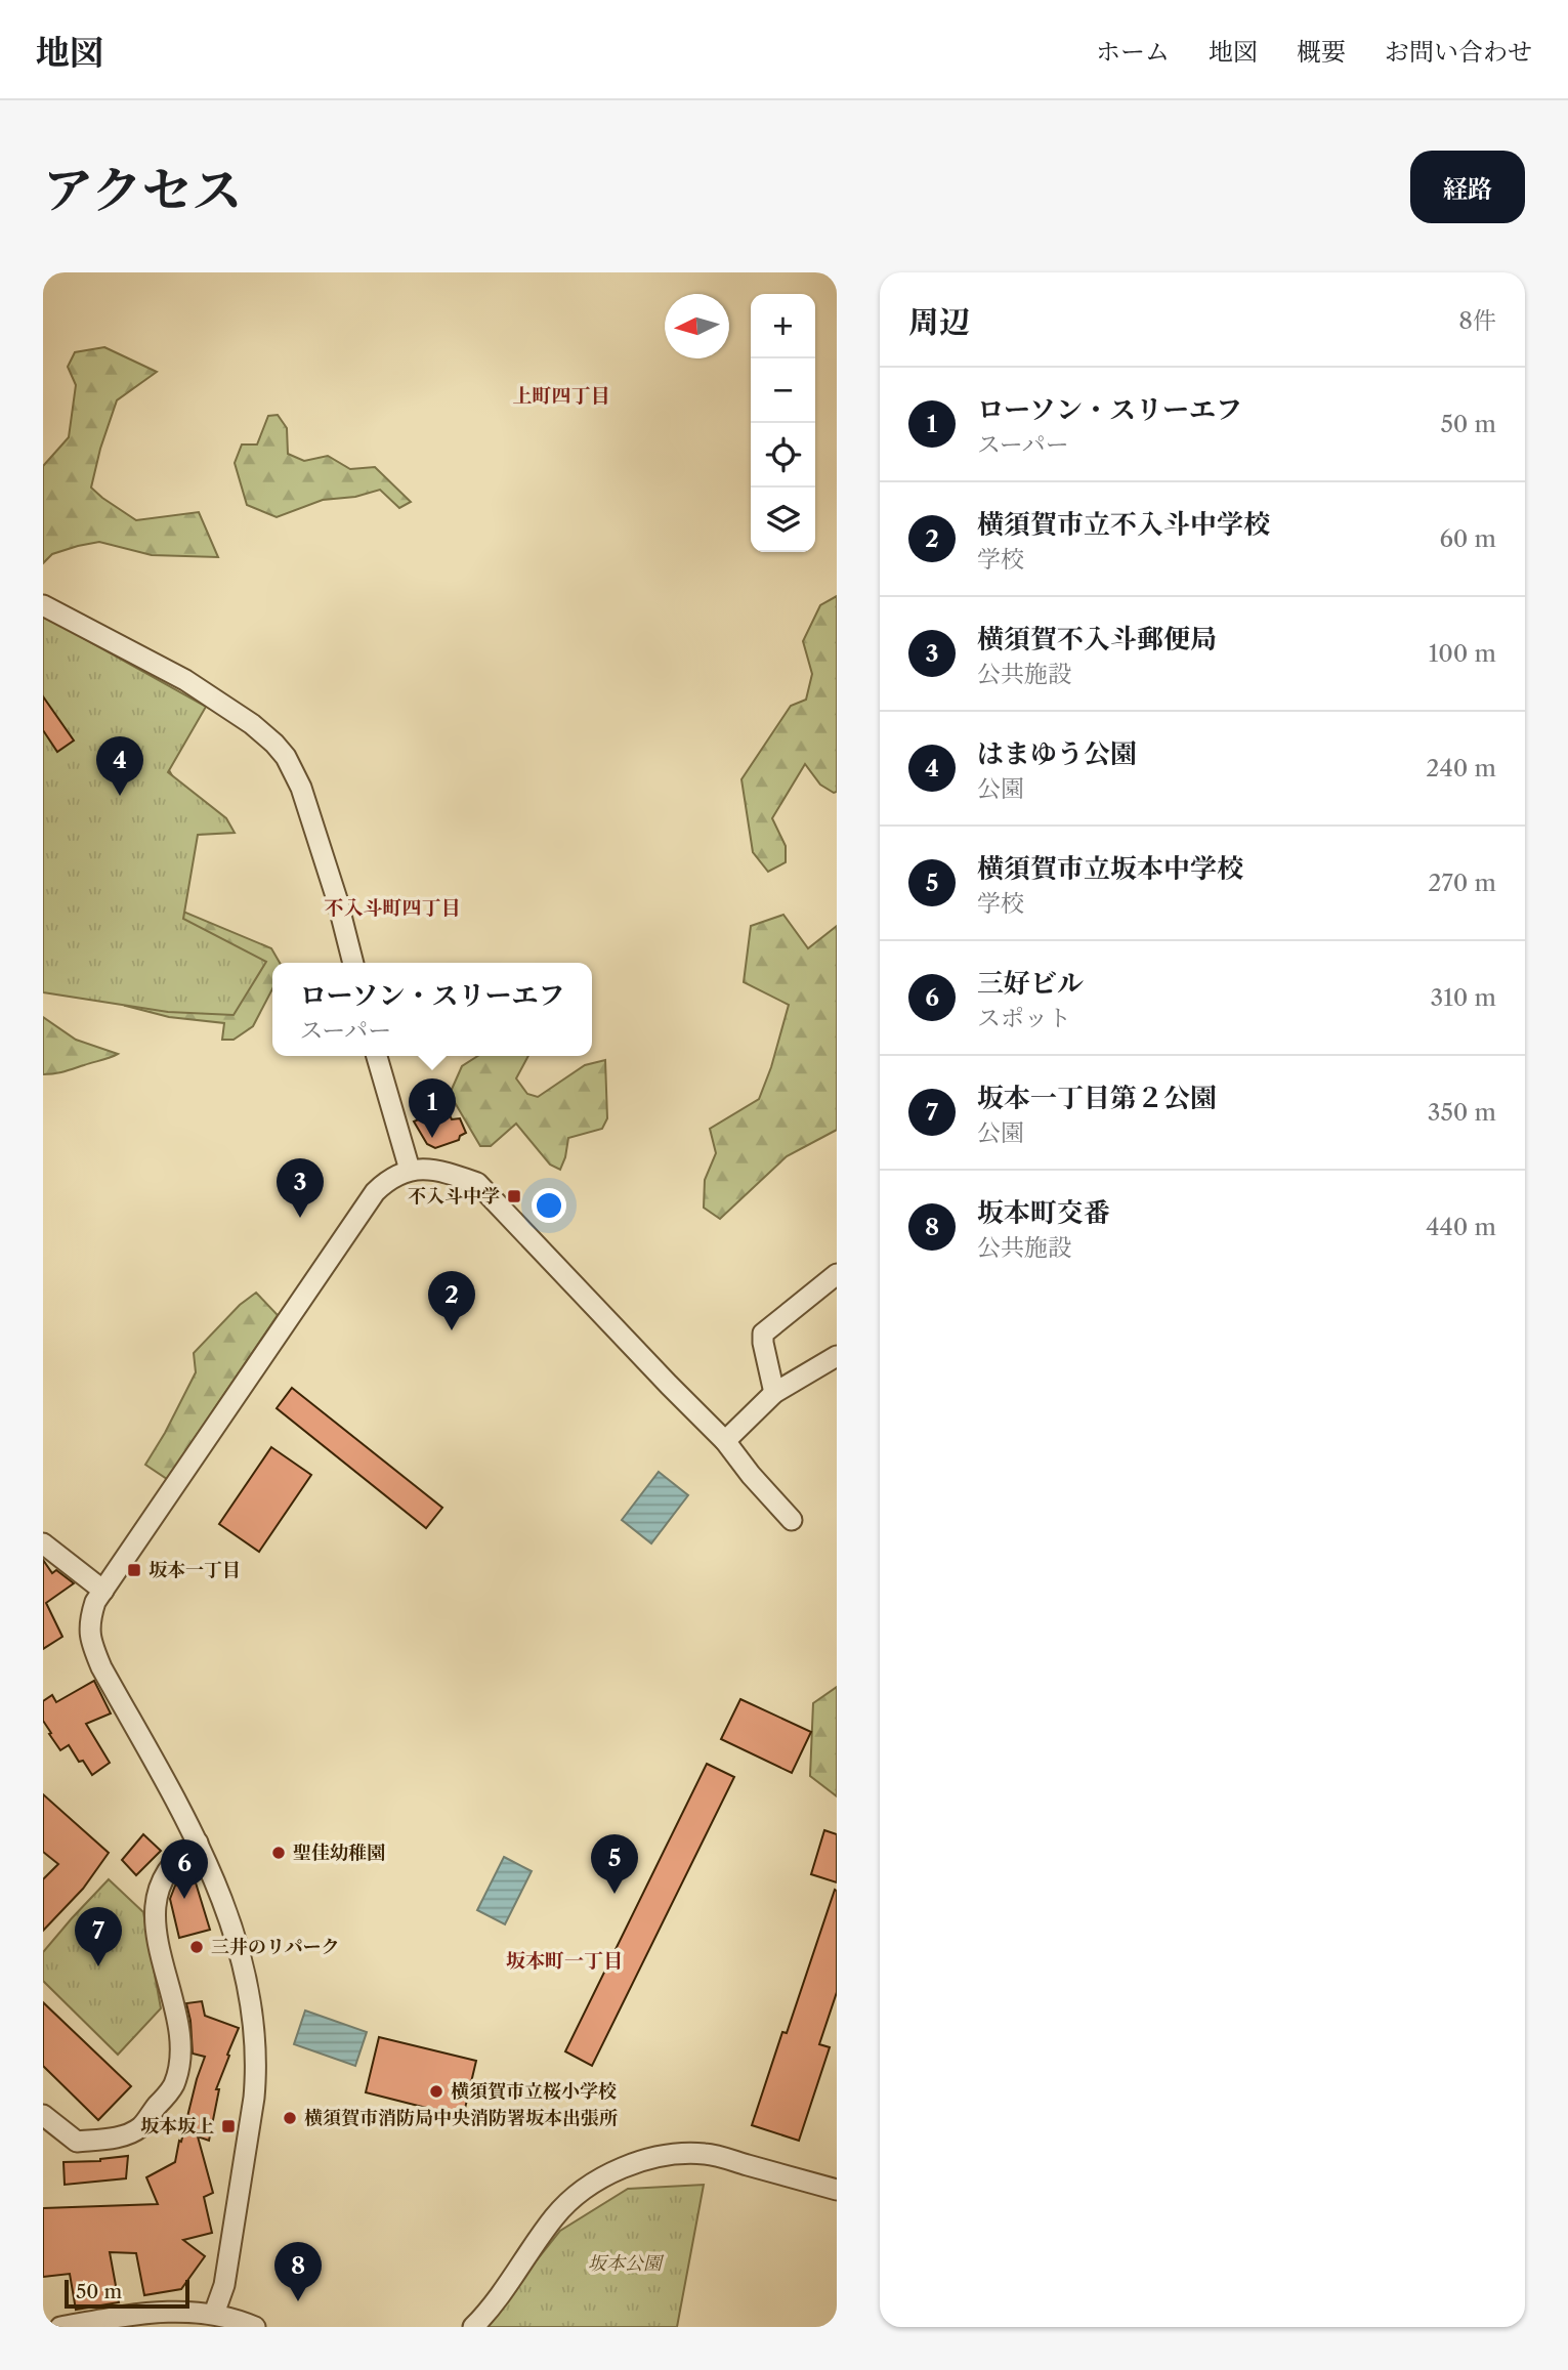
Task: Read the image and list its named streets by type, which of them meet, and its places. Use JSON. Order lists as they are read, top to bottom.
{
  "districts": ["上町四丁目", "不入斗町四丁目", "坂本町一丁目"],
  "parks": ["坂本公園"],
  "places": {
    "transit": ["不入斗中学", "坂本一丁目", "坂本坂上"],
    "other": [
      "聖佳幼稚園",
      "三井のリパーク",
      "横須賀市立桜小学校",
      "横須賀市消防局中央消防署坂本出張所"
    ]
  },
  "scale_bar": "50 m",
  "north": "left",
  "page": {
    "header": "地図",
    "nav": [
      "ホーム",
      "地図",
      "概要",
      "お問い合わせ"
    ],
    "title": "アクセス",
    "buttons": "経路",
    "heading": ["周辺", "8件"],
    "map_buttons": ["+", "−"],
    "list": [
      {
        "mark": "1",
        "name": "ローソン・スリーエフ",
        "note": "スーパー",
        "value": "50 m"
      },
      {
        "mark": "2",
        "name": "横須賀市立不入斗中学校",
        "note": "学校",
        "value": "60 m"
      },
      {
        "mark": "3",
        "name": "横須賀不入斗郵便局",
        "note": "公共施設",
        "value": "100 m"
      },
      {
        "mark": "4",
        "name": "はまゆう公園",
        "note": "公園",
        "value": "240 m"
      },
      {
        "mark": "5",
        "name": "横須賀市立坂本中学校",
        "note": "学校",
        "value": "270 m"
      },
      {
        "mark": "6",
        "name": "三好ビル",
        "note": "スポット",
        "value": "310 m"
      },
      {
        "mark": "7",
        "name": "坂本一丁目第２公園",
        "note": "公園",
        "value": "350 m"
      },
      {
        "mark": "8",
        "name": "坂本町交番",
        "note": "公共施設",
        "value": "440 m"
      }
    ],
    "pins": [
      "4",
      "1",
      "3",
      "2",
      "5",
      "6",
      "7",
      "8"
    ],
    "popup": ["ローソン・スリーエフ", "スーパー"],
    "scale": "50 m"
  }
}
